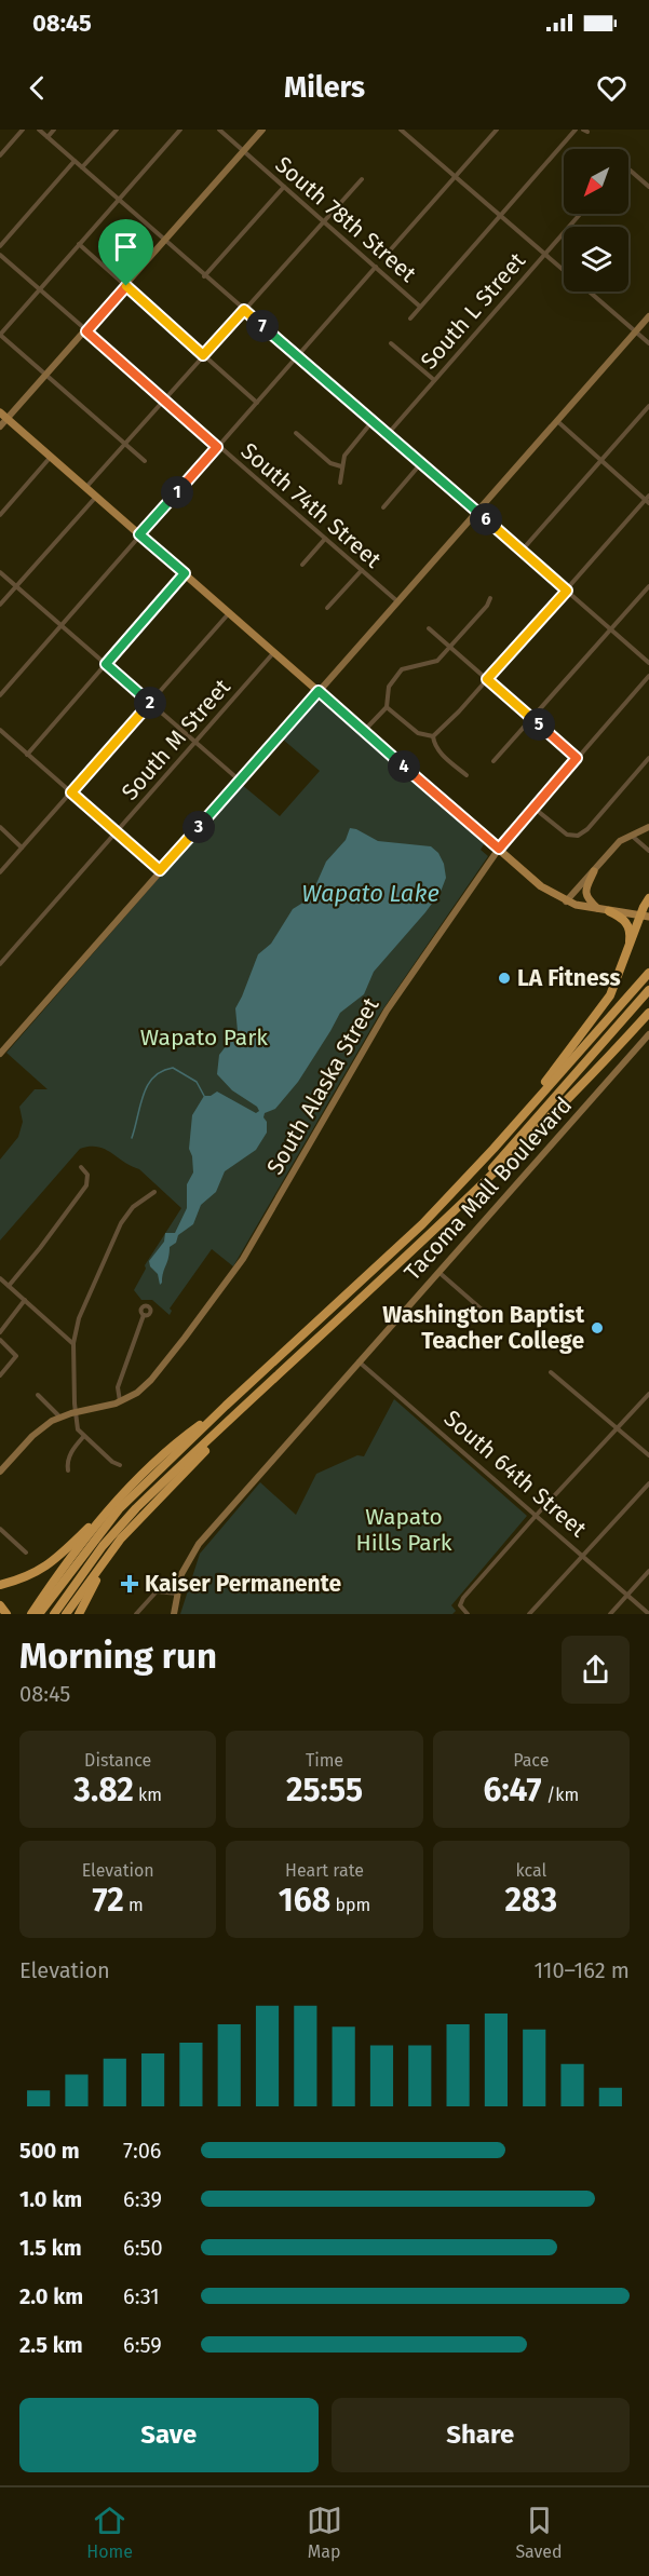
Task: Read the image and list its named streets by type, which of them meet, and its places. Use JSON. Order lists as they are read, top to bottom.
{
  "streets": {
    "street": [
      "South 78th Street",
      "South L Street",
      "South 74th Street",
      "South M Street",
      "South Alaska Street",
      "Tacoma Mall Boulevard",
      "South 64th Street"
    ]
  },
  "crossings": [
    ["Tacoma Mall Boulevard", "South 64th Street"]
  ],
  "water": ["Wapato Lake"],
  "parks": ["Wapato Park", "Wapato Hills Park"],
  "places": {
    "other": ["LA Fitness", "Washington Baptist Teacher College"],
    "health": ["Kaiser Permanente"]
  },
  "north": "bottom left",
  "page": {
    "status": "08:45",
    "header": "Milers",
    "pins": [
      "7",
      "1",
      "6",
      "2",
      "5",
      "4",
      "3"
    ],
    "heading": ["Morning run", "08:45"],
    "stats": [
      ["Distance", "3.82 km"],
      ["Time", "25:55"],
      ["Pace", "6:47 /km"],
      ["Elevation", "72 m"],
      ["Heart rate", "168 bpm"],
      ["kcal", "283"]
    ],
    "chart": ["Elevation", "110–162 m"],
    "list": [
      {
        "name": "500 m",
        "note": "7:06"
      },
      {
        "name": "1.0 km",
        "note": "6:39"
      },
      {
        "name": "1.5 km",
        "note": "6:50"
      },
      {
        "name": "2.0 km",
        "note": "6:31"
      },
      {
        "name": "2.5 km",
        "note": "6:59"
      }
    ],
    "buttons": ["Save", "Share"],
    "tabs": ["Home", "Map", "Saved"]
  }
}
